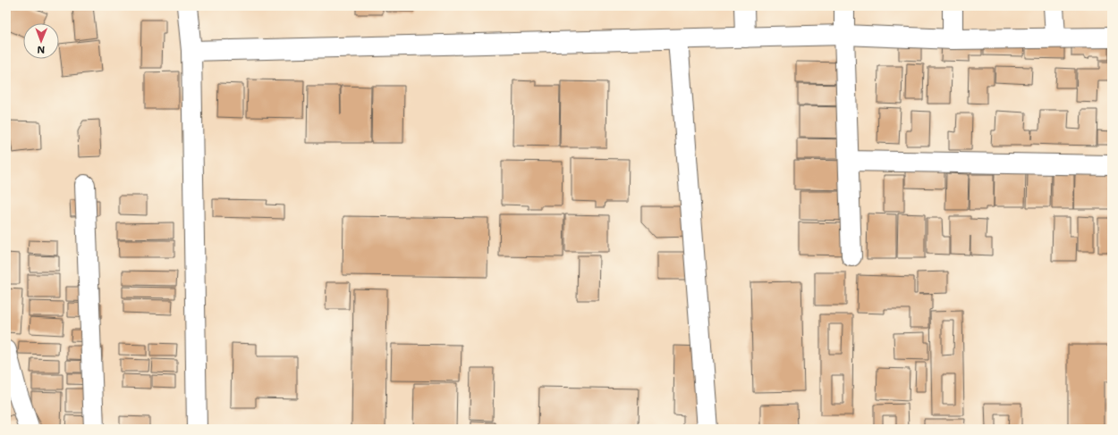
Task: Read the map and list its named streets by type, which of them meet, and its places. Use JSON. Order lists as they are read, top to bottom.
{
  "north": "bottom"
}
